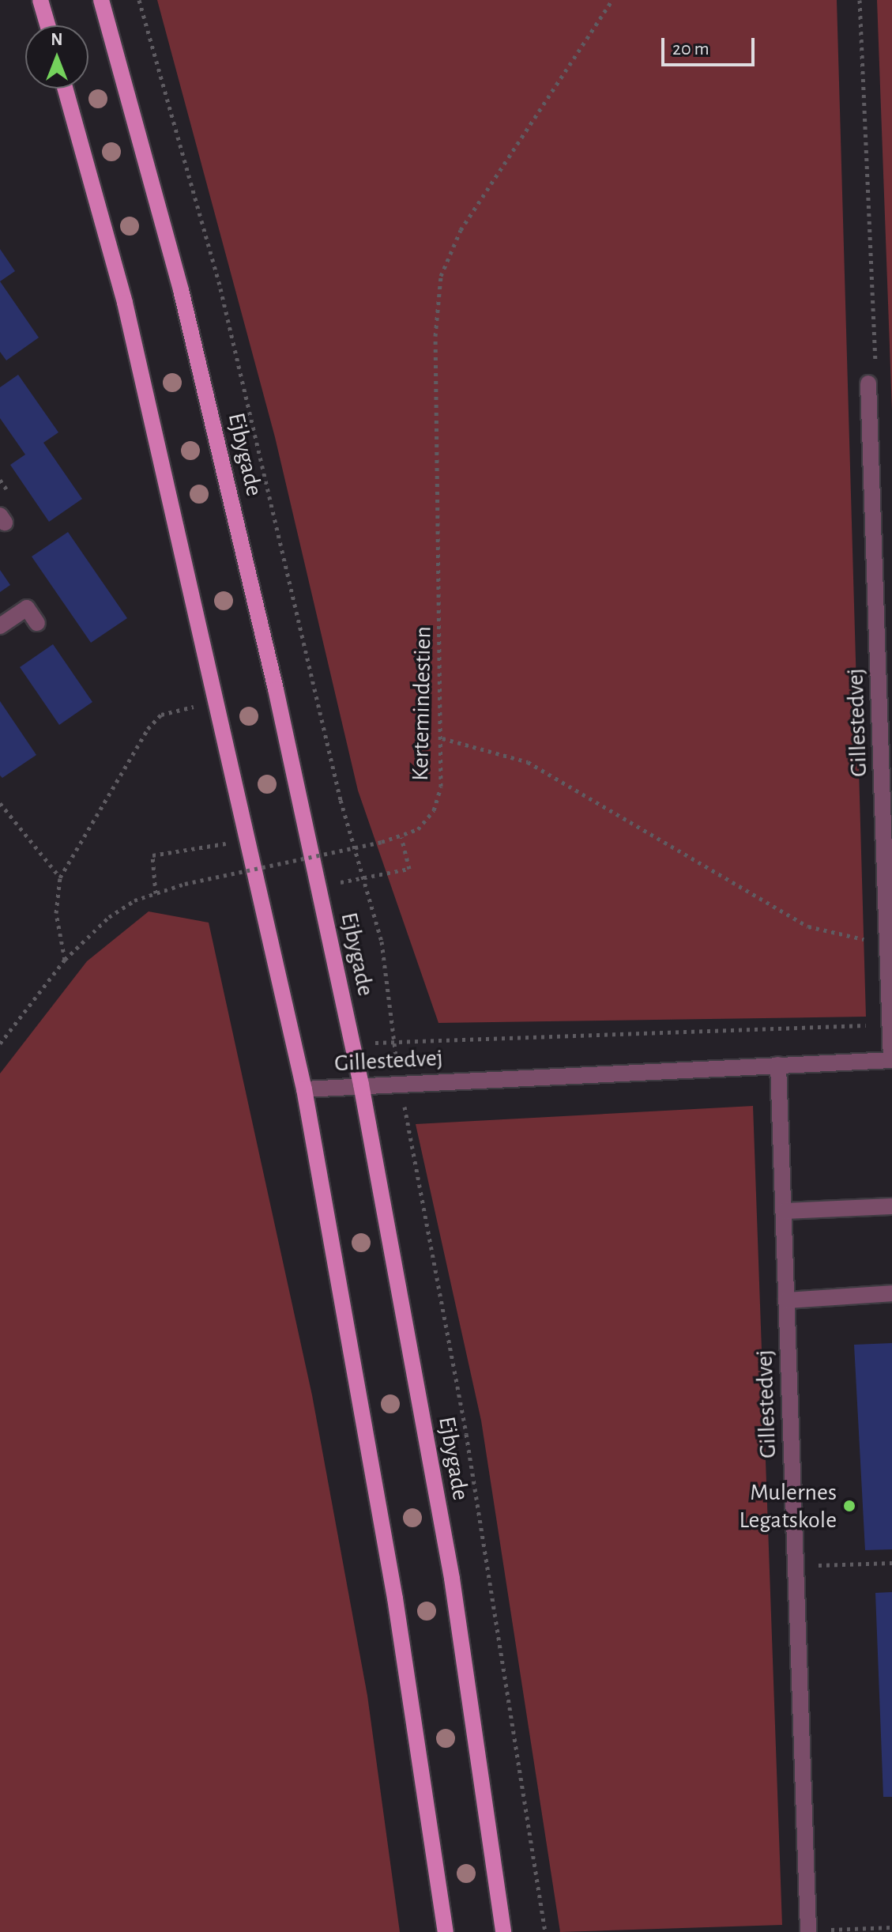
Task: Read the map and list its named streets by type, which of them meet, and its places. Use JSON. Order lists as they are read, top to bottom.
{
  "streets": {
    "main road": ["Ejbygade"],
    "street": ["Gillestedvej"],
    "path": ["Kertemindestien"]
  },
  "crossings": [
    ["Ejbygade", "Gillestedvej"]
  ],
  "places": ["Mulernes Legatskole"],
  "scale_bar": "20 m",
  "north": "top"
}
